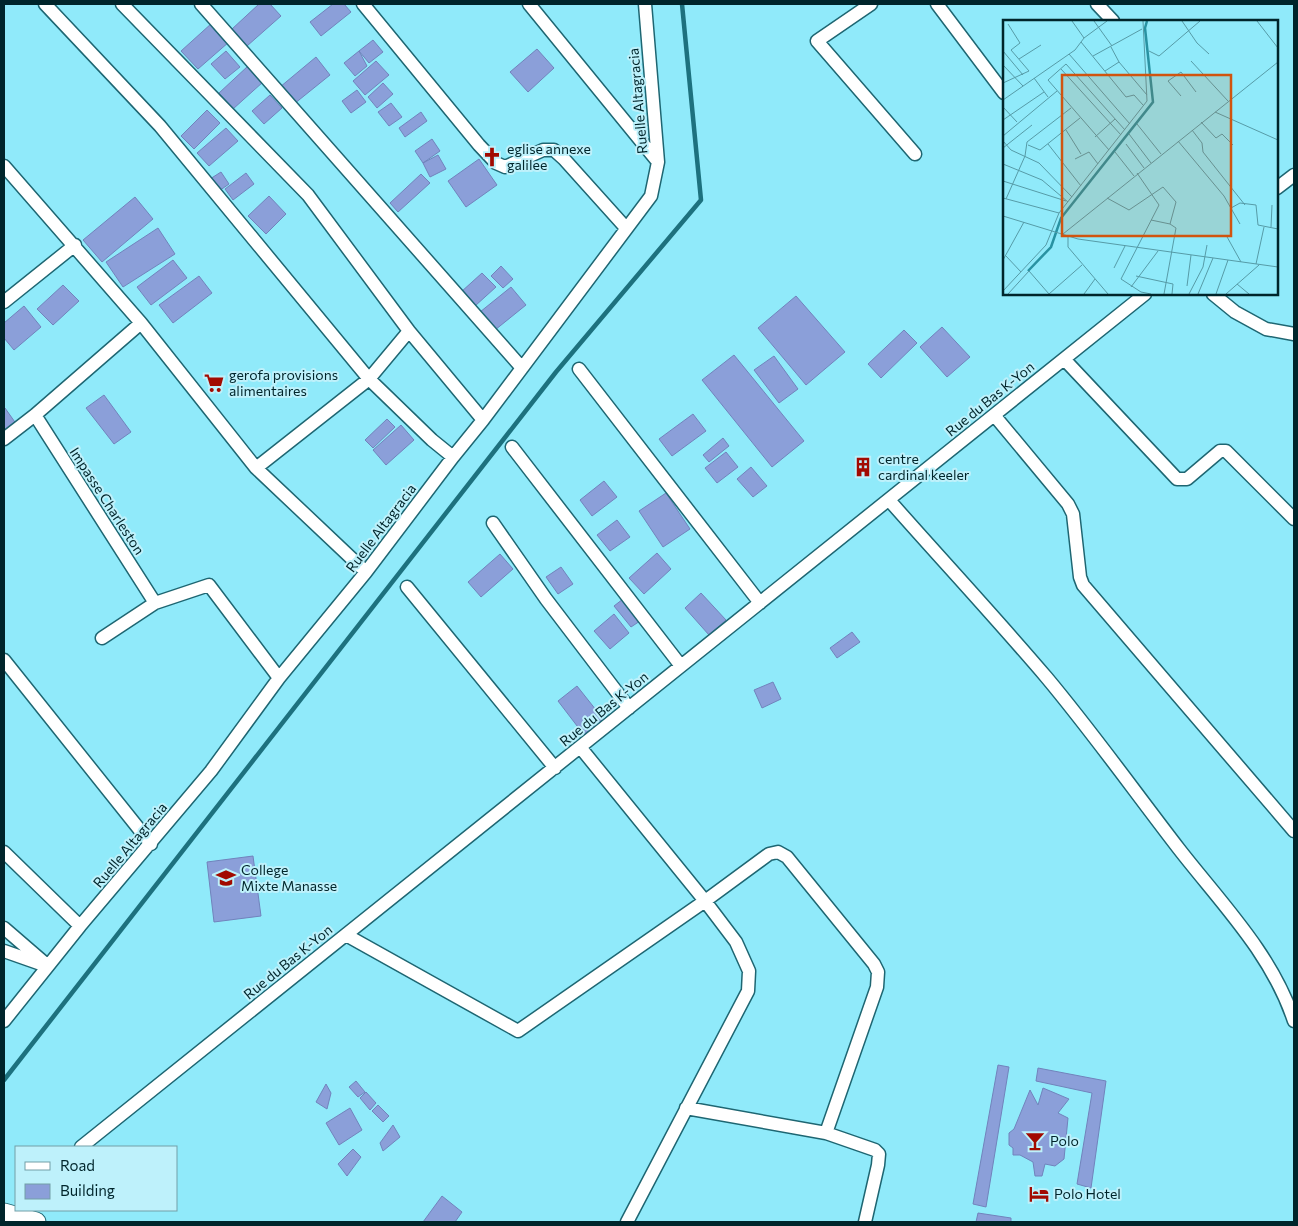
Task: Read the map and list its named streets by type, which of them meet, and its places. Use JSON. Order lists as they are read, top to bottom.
{
  "streets": {
    "street": ["Ruelle Altagracia", "Rue du Bas K-Yon", "Impasse Charleston"]
  },
  "places": {
    "church": ["eglise annexe galilee"],
    "supermarket": ["gerofa provisions alimentaires"],
    "building": ["centre cardinal keeler"],
    "school or university": ["College Mixte Manasse"],
    "bar": ["Polo"],
    "hotel": ["Polo Hotel"]
  },
  "legend": ["Road", "Building"]
}
